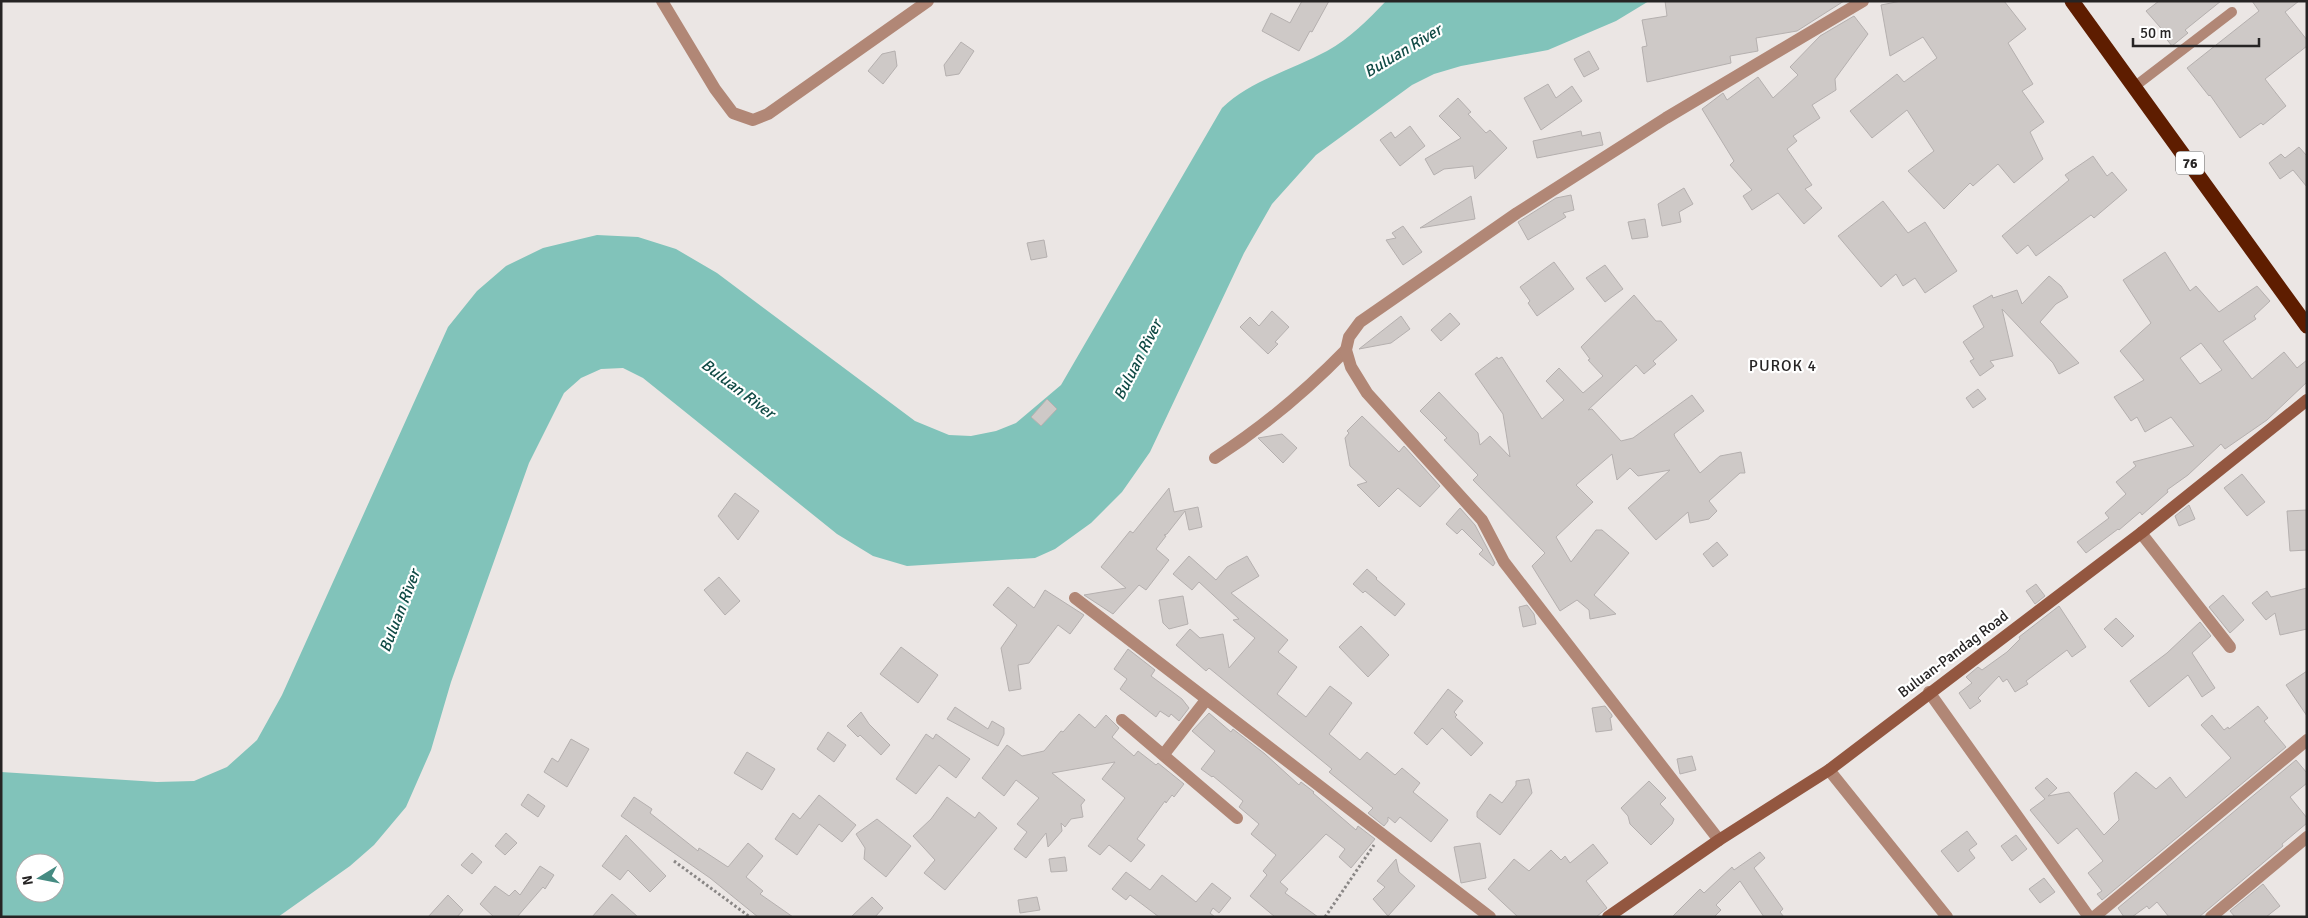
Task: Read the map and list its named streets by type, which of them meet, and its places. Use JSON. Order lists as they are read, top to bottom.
{
  "streets": {
    "highway": ["76"],
    "main road": ["Buluan-Pandag Road"]
  },
  "districts": ["PUROK 4"],
  "water": ["Buluan River"],
  "scale_bar": "50 m",
  "north": "left"
}
